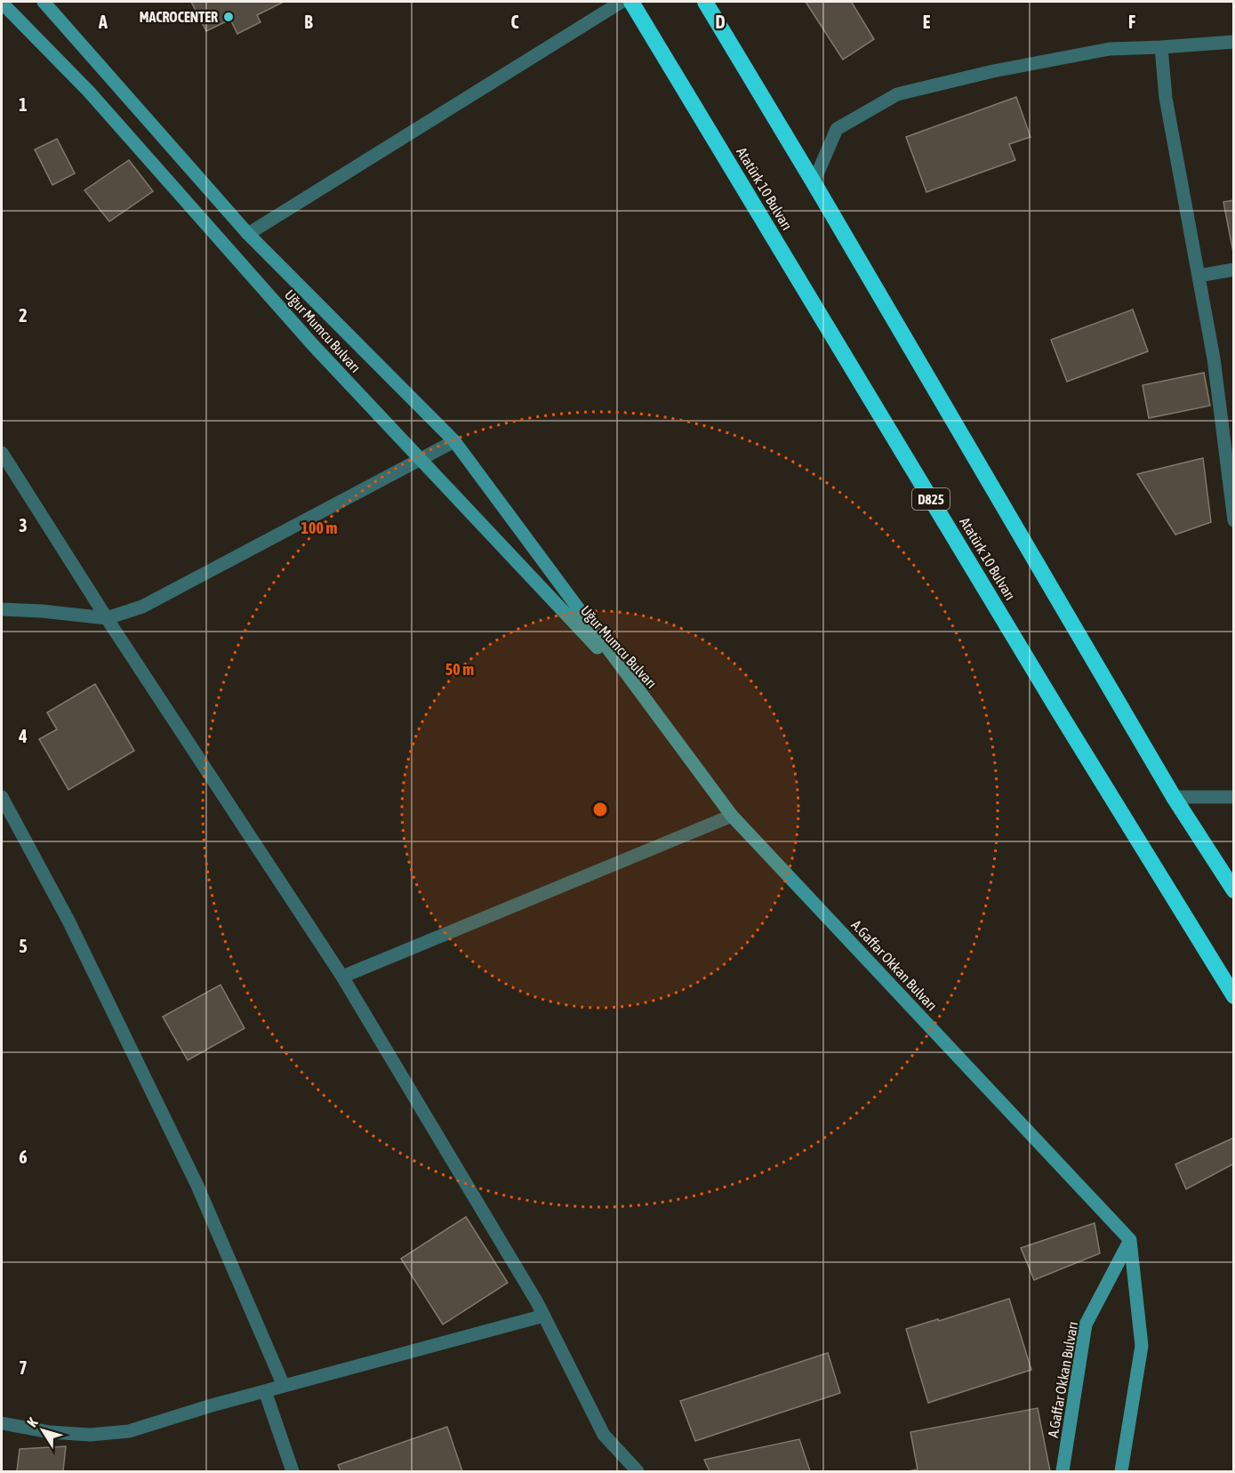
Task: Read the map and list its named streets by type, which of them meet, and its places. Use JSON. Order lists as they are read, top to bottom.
{
  "streets": {
    "highway": ["Atatürk 10 Bulvarı", "D825"],
    "street": ["Uğur Mumcu Bulvarı", "A.Gaffar Okkan Bulvarı"]
  },
  "crossings": [
    ["Uğur Mumcu Bulvarı", "A.Gaffar Okkan Bulvarı"]
  ],
  "places": ["MACROCENTER"],
  "north": "top left",
  "grid": {
    "columns": [
      "A",
      "B",
      "C",
      "D",
      "E",
      "F"
    ],
    "rows": [
      "1",
      "2",
      "3",
      "4",
      "5",
      "6",
      "7"
    ]
  },
  "rings": ["100 m", "50 m"]
}
